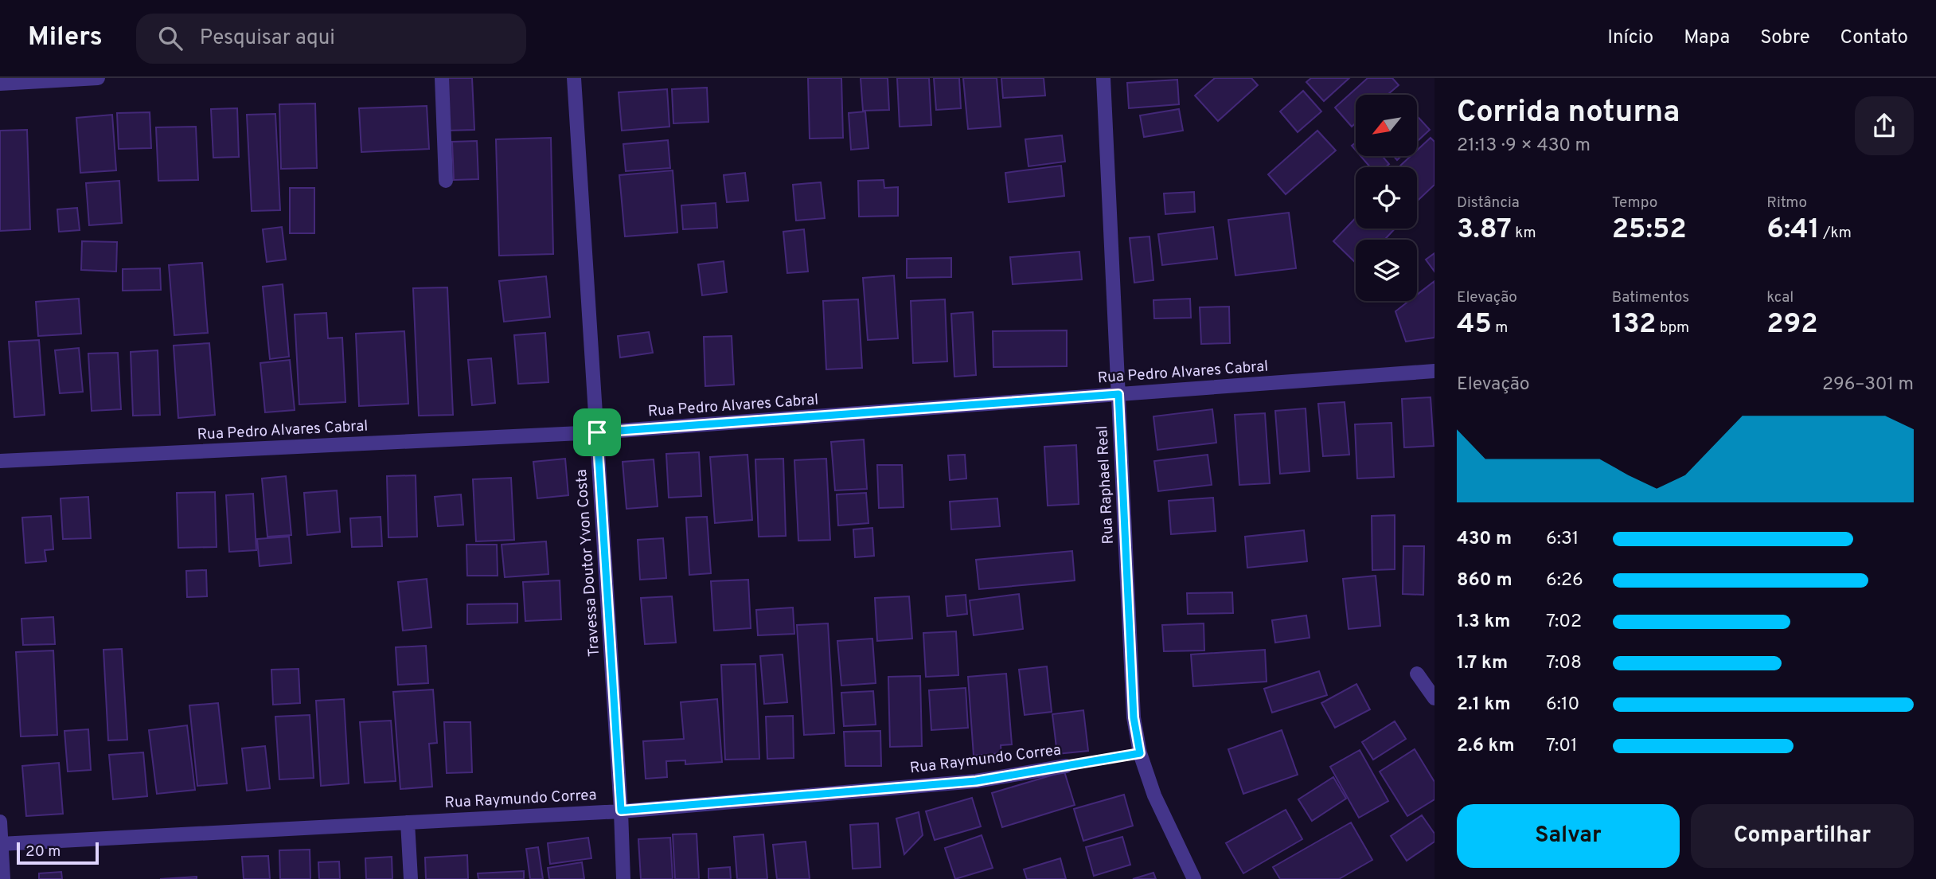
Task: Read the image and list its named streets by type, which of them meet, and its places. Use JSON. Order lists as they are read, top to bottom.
{
  "streets": {
    "street": [
      "Rua Pedro Alvares Cabral",
      "Rua Raphael Real",
      "Travessa Doutor Yvon Costa",
      "Rua Raymundo Correa"
    ]
  },
  "crossings": [
    ["Rua Pedro Alvares Cabral", "Rua Raphael Real"],
    ["Rua Pedro Alvares Cabral", "Travessa Doutor Yvon Costa"],
    ["Rua Raphael Real", "Rua Raymundo Correa"],
    ["Travessa Doutor Yvon Costa", "Rua Raymundo Correa"]
  ],
  "scale_bar": "20 m",
  "north": "bottom left",
  "page": {
    "header": "Milers",
    "search": "Pesquisar aqui",
    "nav": [
      "Início",
      "Mapa",
      "Sobre",
      "Contato"
    ],
    "heading": ["Corrida noturna", "21:13 · 9 × 430 m"],
    "stats": [
      ["Distância", "3.87 km"],
      ["Tempo", "25:52"],
      ["Ritmo", "6:41 /km"],
      ["Elevação", "45 m"],
      ["Batimentos", "132 bpm"],
      ["kcal", "292"]
    ],
    "chart": ["Elevação", "296–301 m"],
    "list": [
      {
        "name": "430 m",
        "note": "6:31"
      },
      {
        "name": "860 m",
        "note": "6:26"
      },
      {
        "name": "1.3 km",
        "note": "7:02"
      },
      {
        "name": "1.7 km",
        "note": "7:08"
      },
      {
        "name": "2.1 km",
        "note": "6:10"
      },
      {
        "name": "2.6 km",
        "note": "7:01"
      }
    ],
    "buttons": ["Salvar", "Compartilhar"],
    "scale": "20 m"
  }
}
